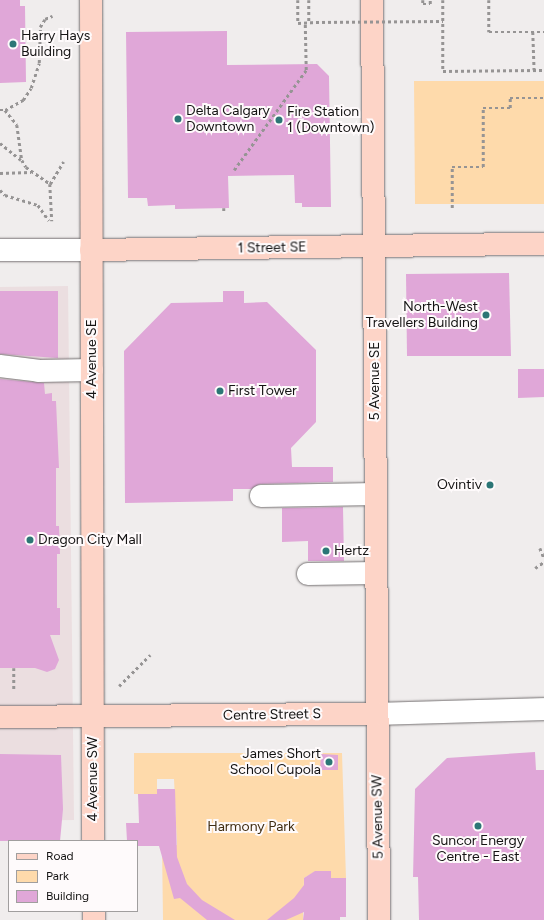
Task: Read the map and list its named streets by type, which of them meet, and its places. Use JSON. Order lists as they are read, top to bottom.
{
  "streets": {
    "main road": [
      "1 Street SE",
      "4 Avenue SE",
      "5 Avenue SE",
      "Centre Street S",
      "4 Avenue SW",
      "5 Avenue SW"
    ]
  },
  "crossings": [
    ["1 Street SE", "4 Avenue SE"],
    ["1 Street SE", "5 Avenue SE"],
    ["4 Avenue SE", "Centre Street S"],
    ["4 Avenue SE", "4 Avenue SW"],
    ["5 Avenue SE", "Centre Street S"],
    ["5 Avenue SE", "5 Avenue SW"],
    ["Centre Street S", "4 Avenue SW"],
    ["Centre Street S", "5 Avenue SW"]
  ],
  "parks": ["Harmony Park"],
  "places": [
    "Harry Hays Building",
    "Delta Calgary Downtown",
    "Fire Station 1 (Downtown)",
    "North-West Travellers Building",
    "First Tower",
    "Ovintiv",
    "Dragon City Mall",
    "Hertz",
    "James Short School Cupola",
    "Suncor Energy Centre - East"
  ],
  "legend": ["Road", "Park", "Building"]
}
